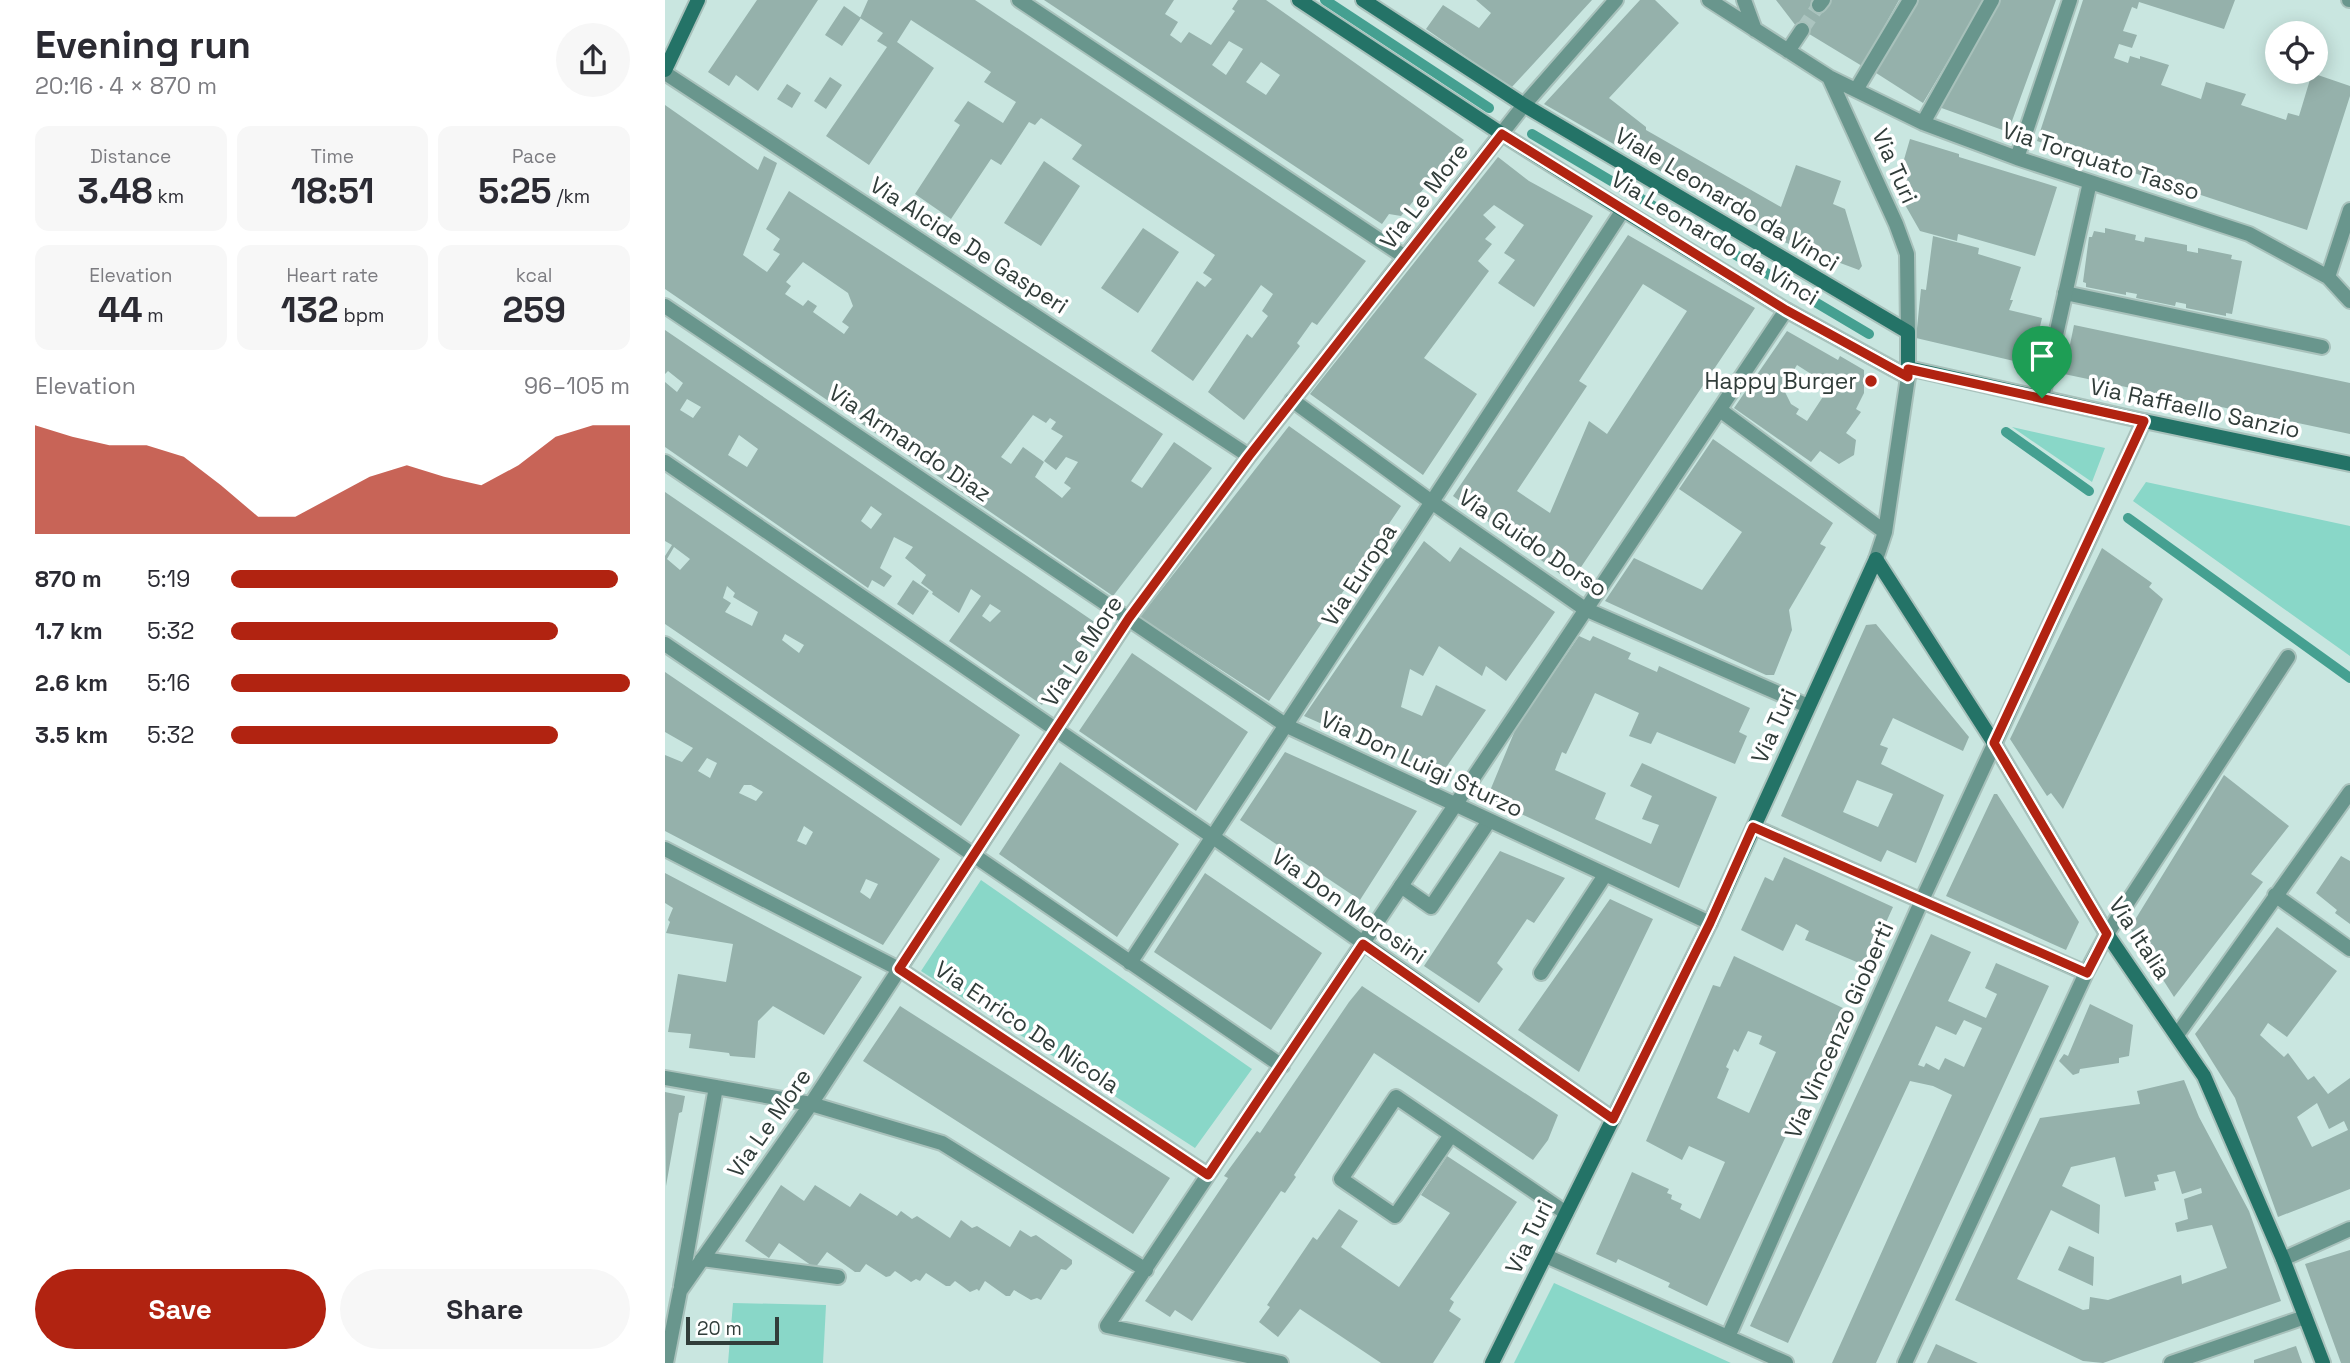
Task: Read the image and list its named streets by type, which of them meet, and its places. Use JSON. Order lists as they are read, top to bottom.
{
  "streets": {
    "street": [
      "Via Torquato Tasso",
      "Via Turi",
      "Via Le More",
      "Viale Leonardo da Vinci",
      "Via Leonardo da Vinci",
      "Via Alcide De Gasperi",
      "Via Raffaello Sanzio",
      "Via Armando Diaz",
      "Via Guido Dorso",
      "Via Europa",
      "Via Don Luigi Sturzo",
      "Via Don Morosini",
      "Via Italia",
      "Via Enrico De Nicola",
      "Via Vincenzo Gioberti"
    ]
  },
  "crossings": [
    ["Via Torquato Tasso", "Via Turi"],
    ["Via Turi", "Viale Leonardo da Vinci"],
    ["Via Turi", "Via Leonardo da Vinci"],
    ["Via Turi", "Via Raffaello Sanzio"],
    ["Via Turi", "Via Guido Dorso"],
    ["Via Turi", "Via Don Luigi Sturzo"],
    ["Via Turi", "Via Don Morosini"],
    ["Via Turi", "Via Italia"],
    ["Via Le More", "Viale Leonardo da Vinci"],
    ["Via Le More", "Via Leonardo da Vinci"],
    ["Via Le More", "Via Alcide De Gasperi"],
    ["Via Le More", "Via Armando Diaz"],
    ["Via Le More", "Via Guido Dorso"],
    ["Via Le More", "Via Don Luigi Sturzo"],
    ["Via Le More", "Via Don Morosini"],
    ["Via Le More", "Via Enrico De Nicola"],
    ["Via Leonardo da Vinci", "Via Raffaello Sanzio"],
    ["Via Leonardo da Vinci", "Via Europa"],
    ["Via Raffaello Sanzio", "Via Vincenzo Gioberti"],
    ["Via Armando Diaz", "Via Don Luigi Sturzo"],
    ["Via Guido Dorso", "Via Europa"],
    ["Via Europa", "Via Don Luigi Sturzo"],
    ["Via Europa", "Via Don Morosini"],
    ["Via Italia", "Via Vincenzo Gioberti"]
  ],
  "places": ["Happy Burger"],
  "scale_bar": "20 m",
  "page": {
    "heading": ["Evening run", "20:16 · 4 × 870 m"],
    "stats": [
      ["Distance", "3.48 km"],
      ["Time", "18:51"],
      ["Pace", "5:25 /km"],
      ["Elevation", "44 m"],
      ["Heart rate", "132 bpm"],
      ["kcal", "259"]
    ],
    "chart": ["Elevation", "96–105 m"],
    "list": [
      {
        "name": "870 m",
        "note": "5:19"
      },
      {
        "name": "1.7 km",
        "note": "5:32"
      },
      {
        "name": "2.6 km",
        "note": "5:16"
      },
      {
        "name": "3.5 km",
        "note": "5:32"
      }
    ],
    "buttons": ["Save", "Share"],
    "scale": "20 m"
  }
}
